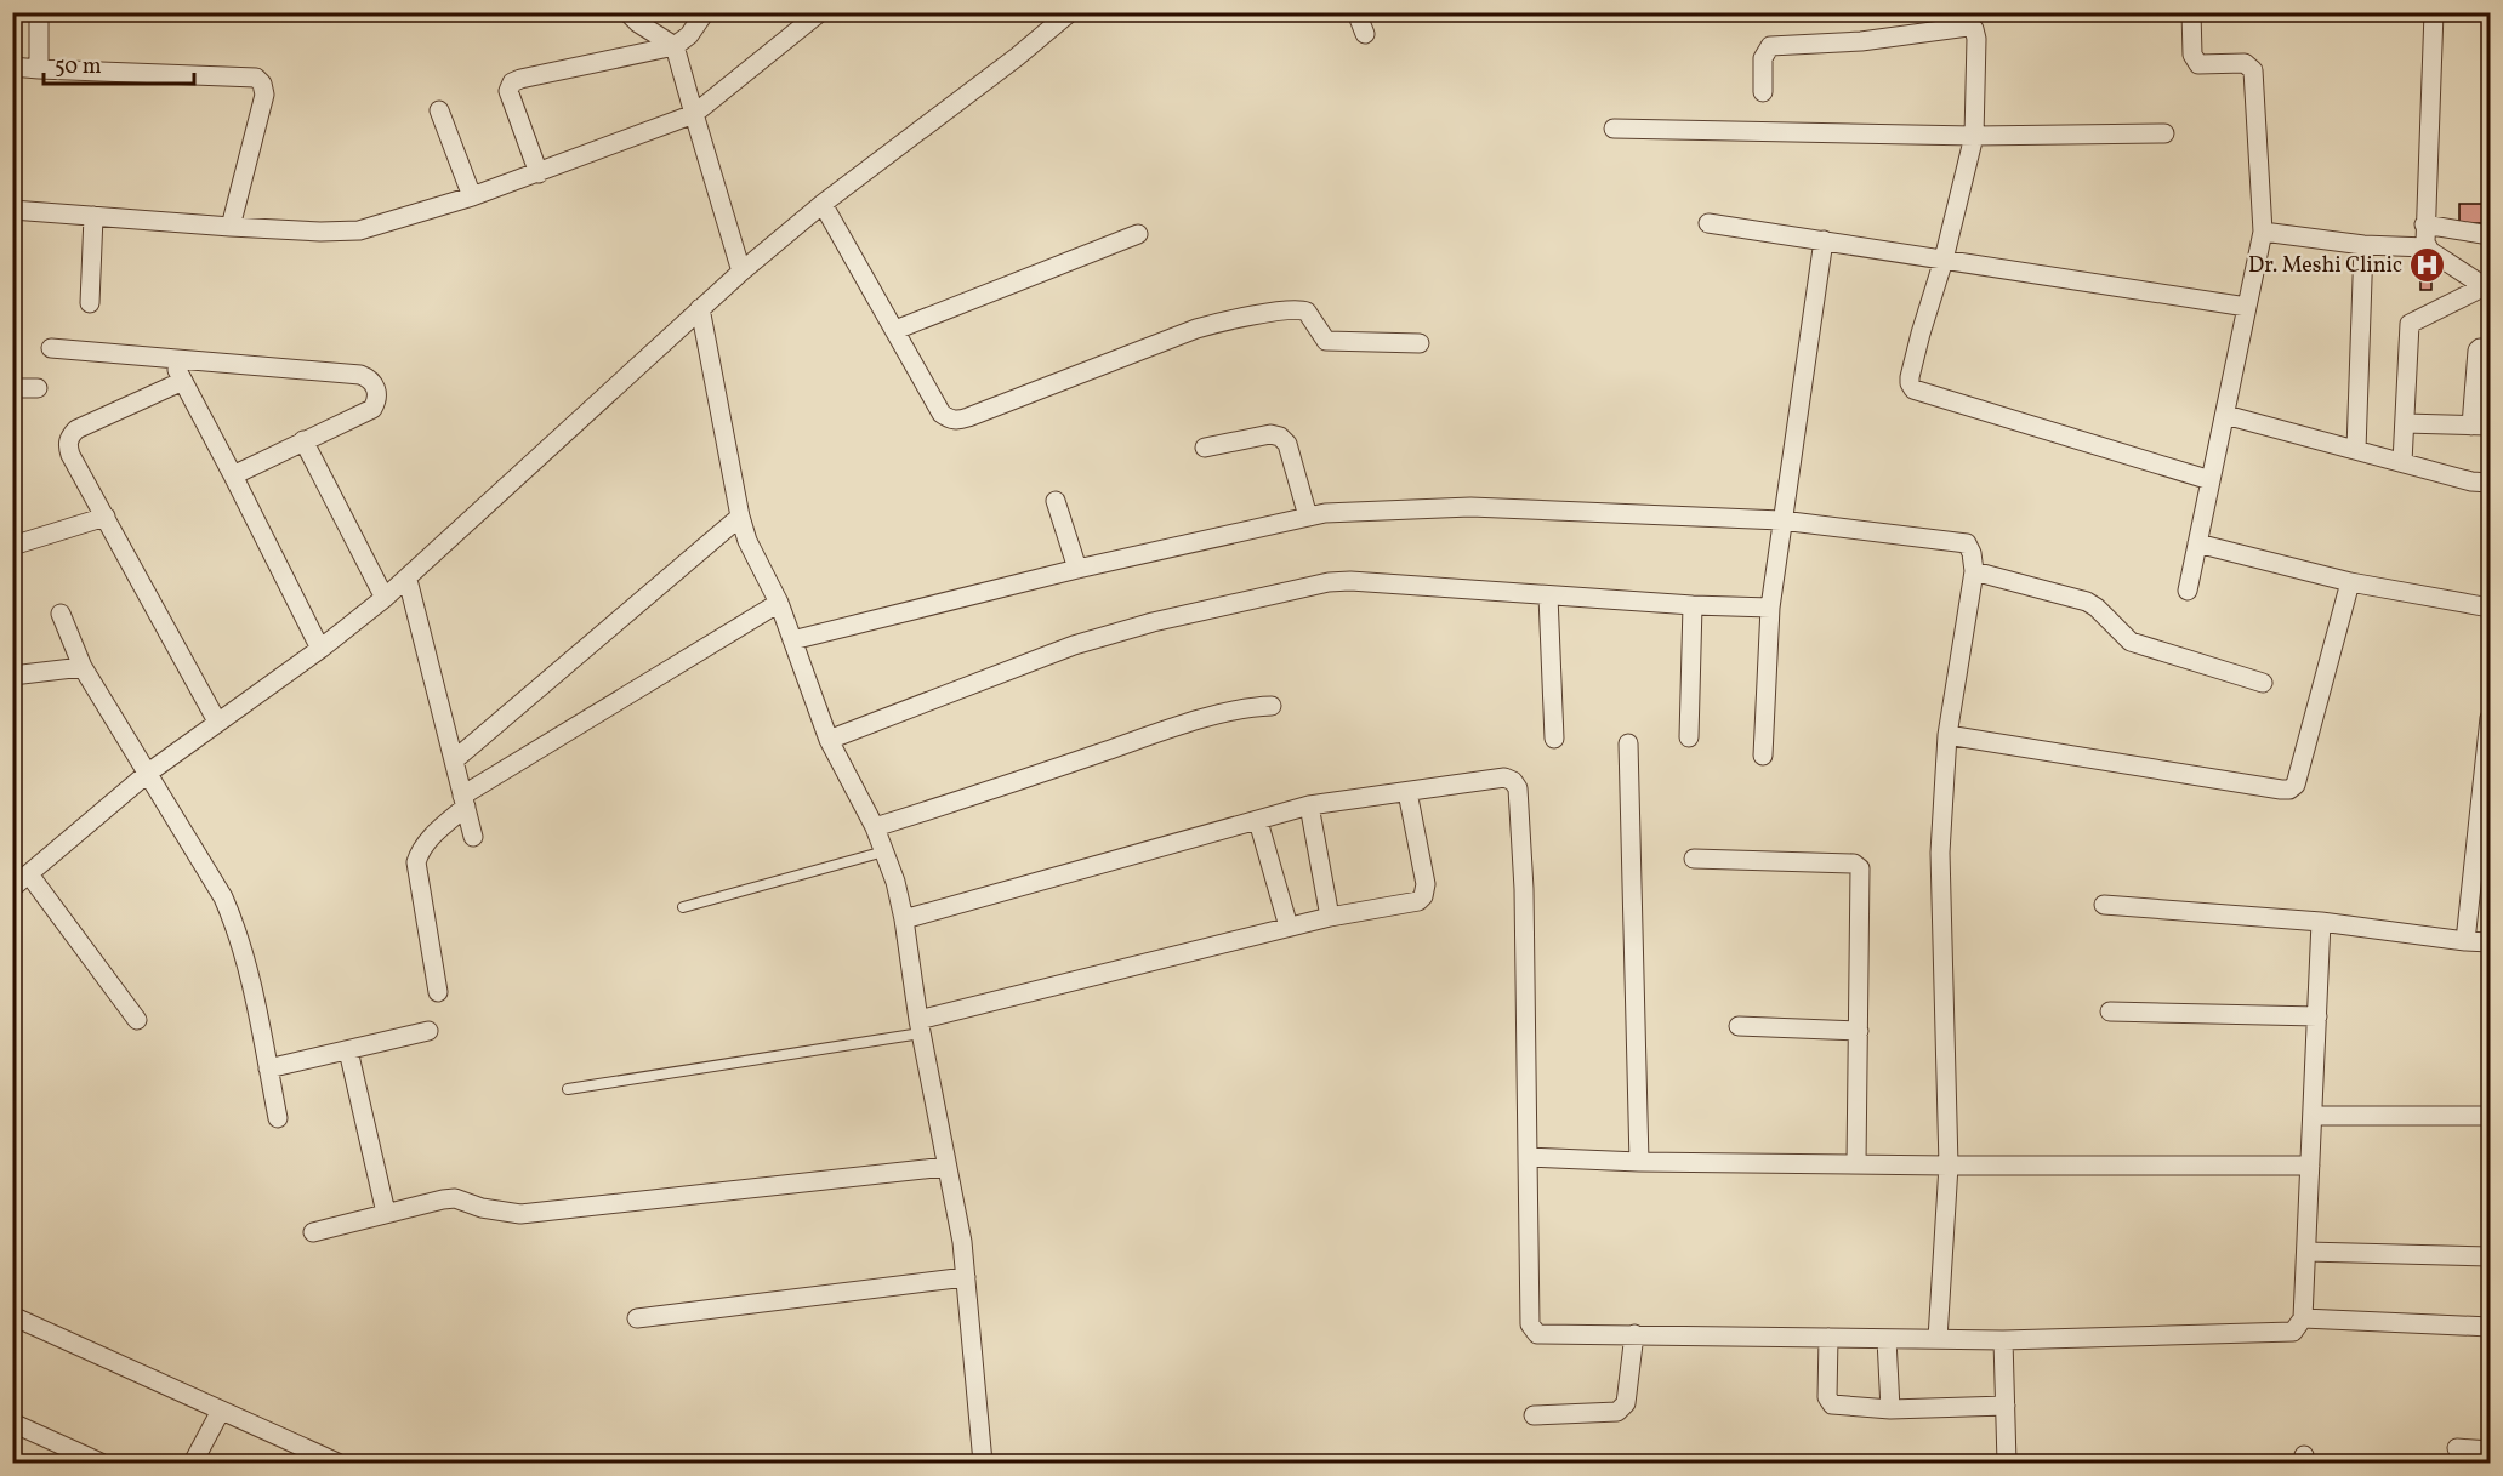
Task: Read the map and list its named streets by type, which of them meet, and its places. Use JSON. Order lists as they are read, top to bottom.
{
  "places": {
    "hospital": ["Dr. Meshi Clinic"]
  },
  "scale_bar": "50 m"
}
